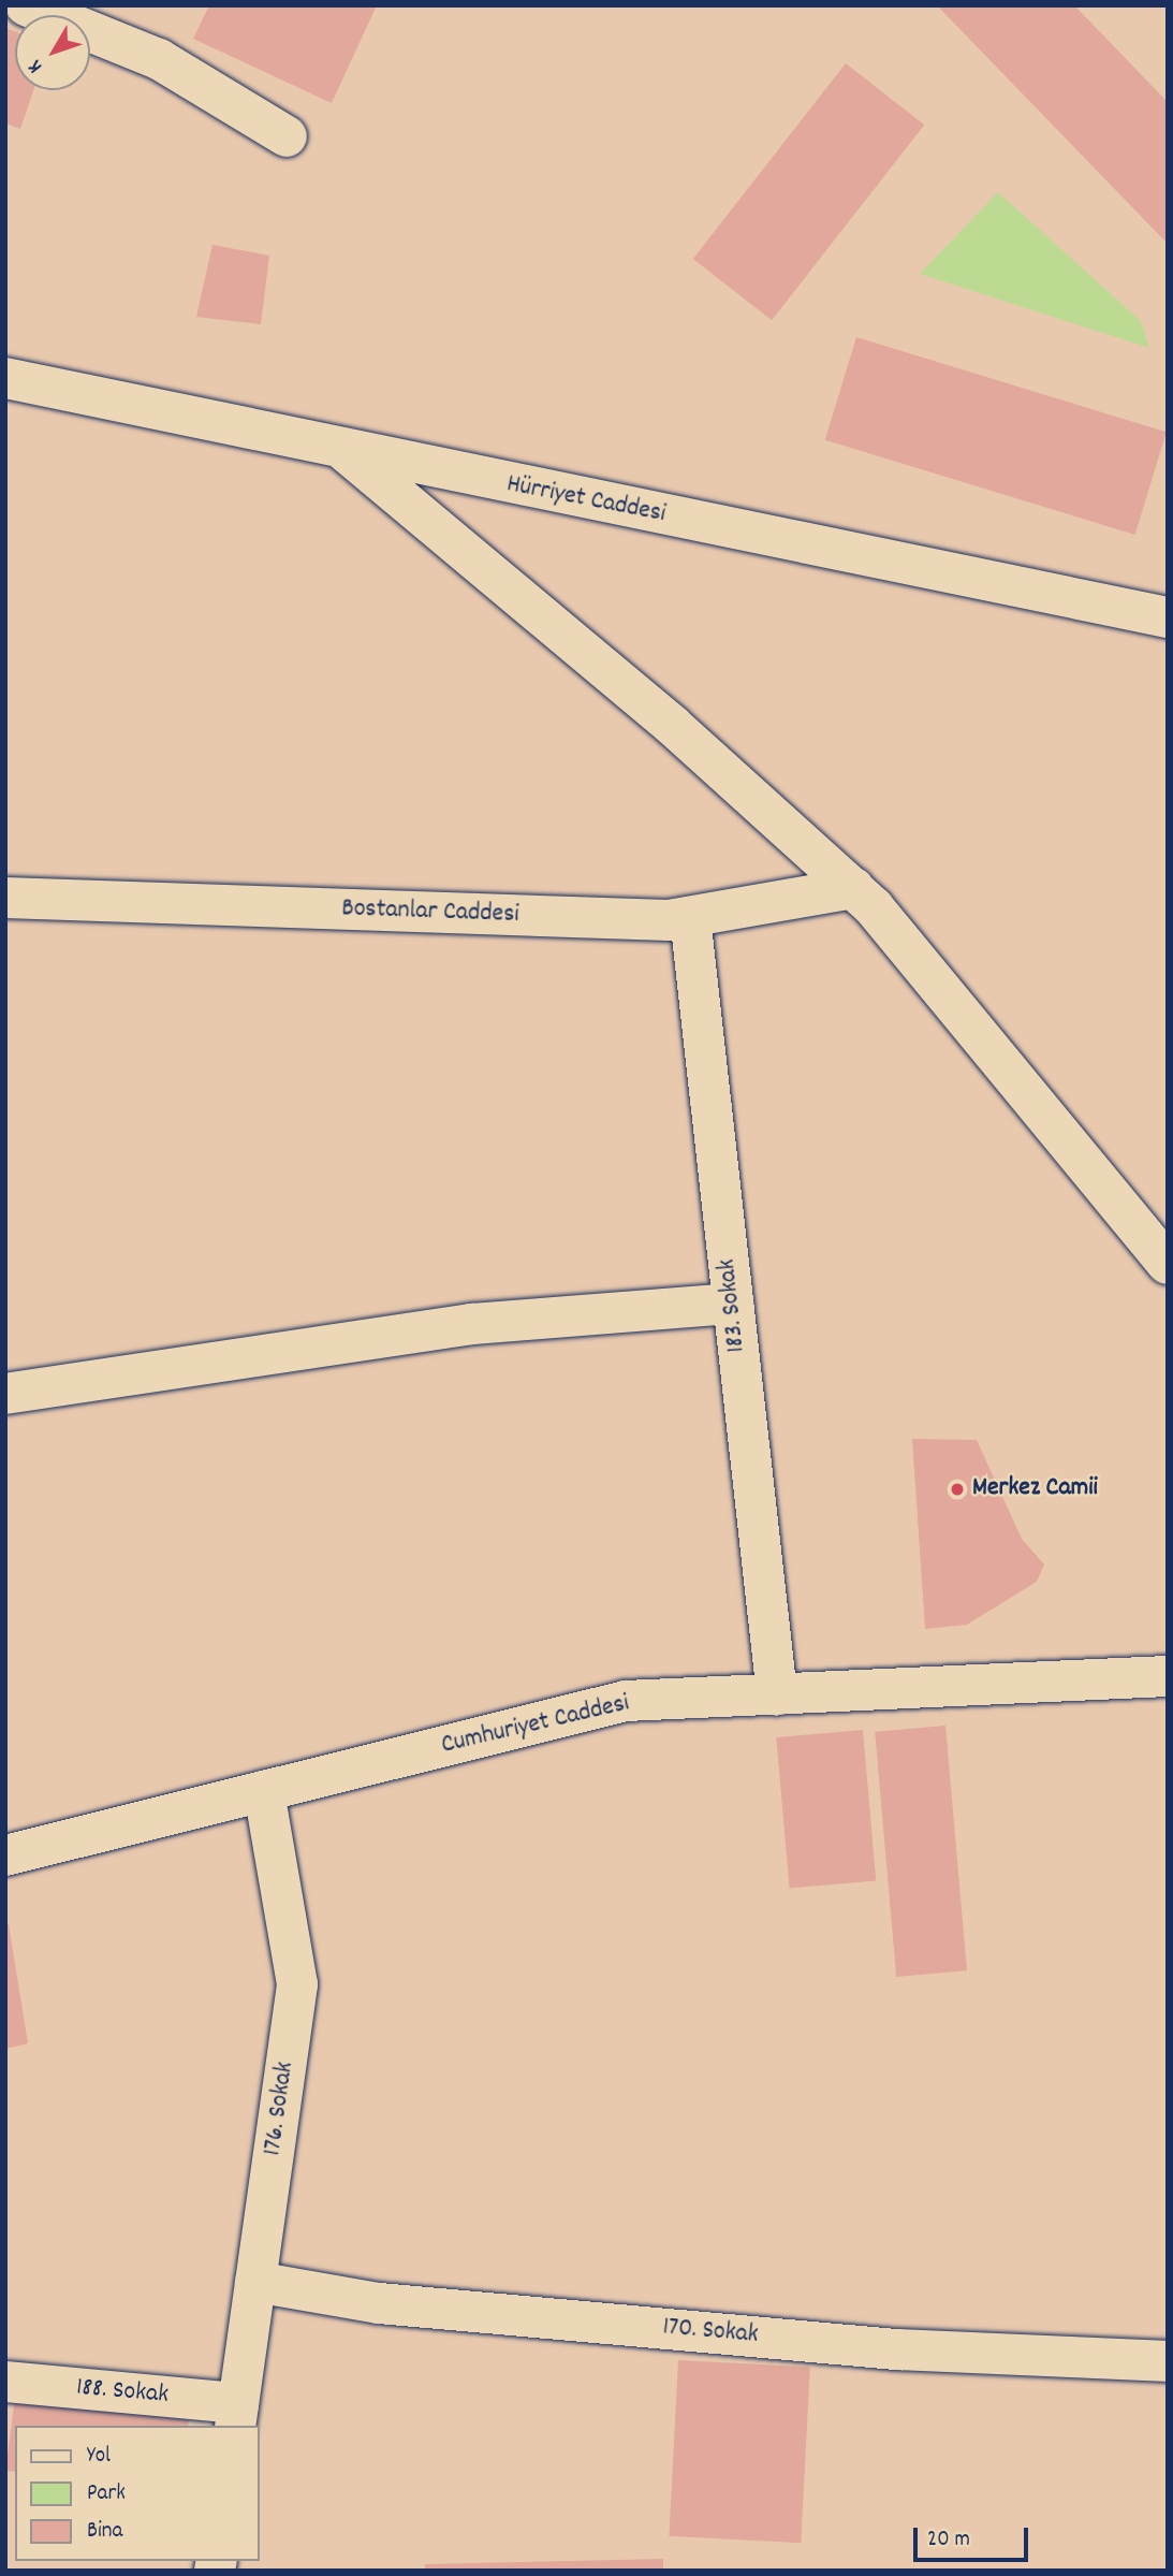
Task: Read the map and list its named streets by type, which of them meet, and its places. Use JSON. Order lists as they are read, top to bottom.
{
  "streets": {
    "street": [
      "Hürriyet Caddesi",
      "Bostanlar Caddesi",
      "183. Sokak",
      "Cumhuriyet Caddesi",
      "176. Sokak",
      "170. Sokak",
      "188. Sokak"
    ]
  },
  "crossings": [
    ["Bostanlar Caddesi", "183. Sokak"],
    ["183. Sokak", "Cumhuriyet Caddesi"],
    ["Cumhuriyet Caddesi", "176. Sokak"],
    ["176. Sokak", "170. Sokak"],
    ["176. Sokak", "188. Sokak"]
  ],
  "places": ["Merkez Camii"],
  "legend": ["Yol", "Park", "Bina"],
  "scale_bar": "20 m",
  "north": "bottom left"
}
